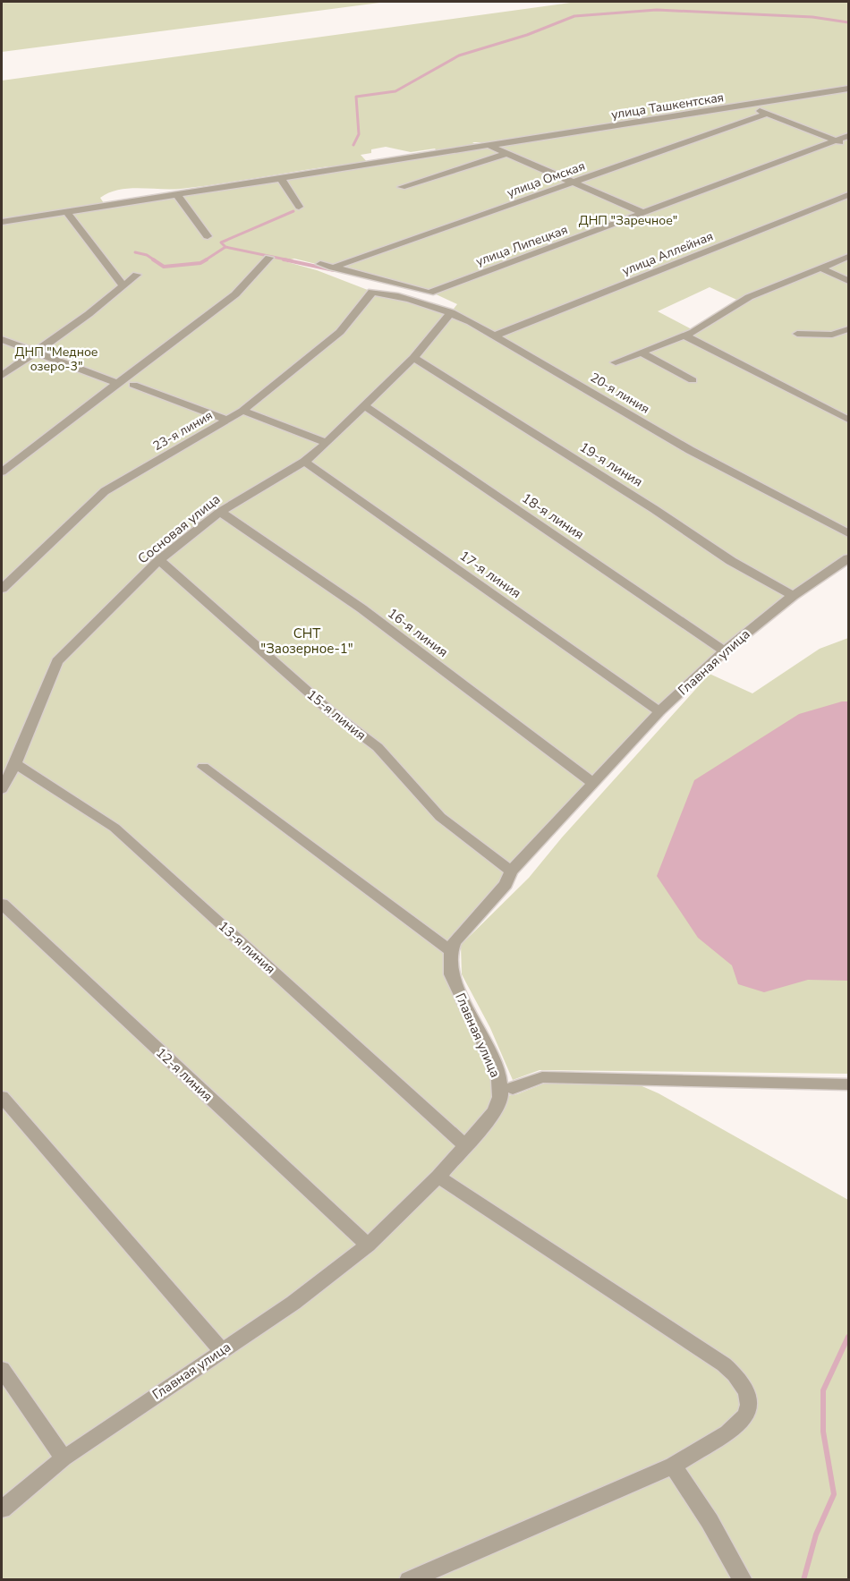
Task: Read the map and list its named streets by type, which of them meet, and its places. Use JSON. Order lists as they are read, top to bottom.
{
  "streets": {
    "street": [
      "улица Ташкентская",
      "улица Омская",
      "улица Липецкая",
      "улица Аллейная",
      "20-я линия",
      "23-я линия",
      "19-я линия",
      "18-я линия",
      "Сосновая улица",
      "17-я линия",
      "16-я линия",
      "Главная улица",
      "15-я линия",
      "13-я линия",
      "12-я линия"
    ]
  },
  "crossings": [
    ["улица Омская", "улица Липецкая"],
    ["улица Аллейная", "20-я линия"],
    ["20-я линия", "23-я линия"],
    ["20-я линия", "Сосновая улица"],
    ["19-я линия", "Сосновая улица"],
    ["19-я линия", "Главная улица"],
    ["18-я линия", "Сосновая улица"],
    ["18-я линия", "Главная улица"],
    ["Сосновая улица", "17-я линия"],
    ["Сосновая улица", "16-я линия"],
    ["Сосновая улица", "15-я линия"],
    ["Сосновая улица", "13-я линия"],
    ["17-я линия", "Главная улица"],
    ["16-я линия", "Главная улица"],
    ["Главная улица", "15-я линия"],
    ["Главная улица", "13-я линия"],
    ["Главная улица", "12-я линия"]
  ],
  "parks": ["ДНП \"Заречное\"", "ДНП \"Медное озеро-3\"", "СНТ \"Заозерное-1\""]
}
